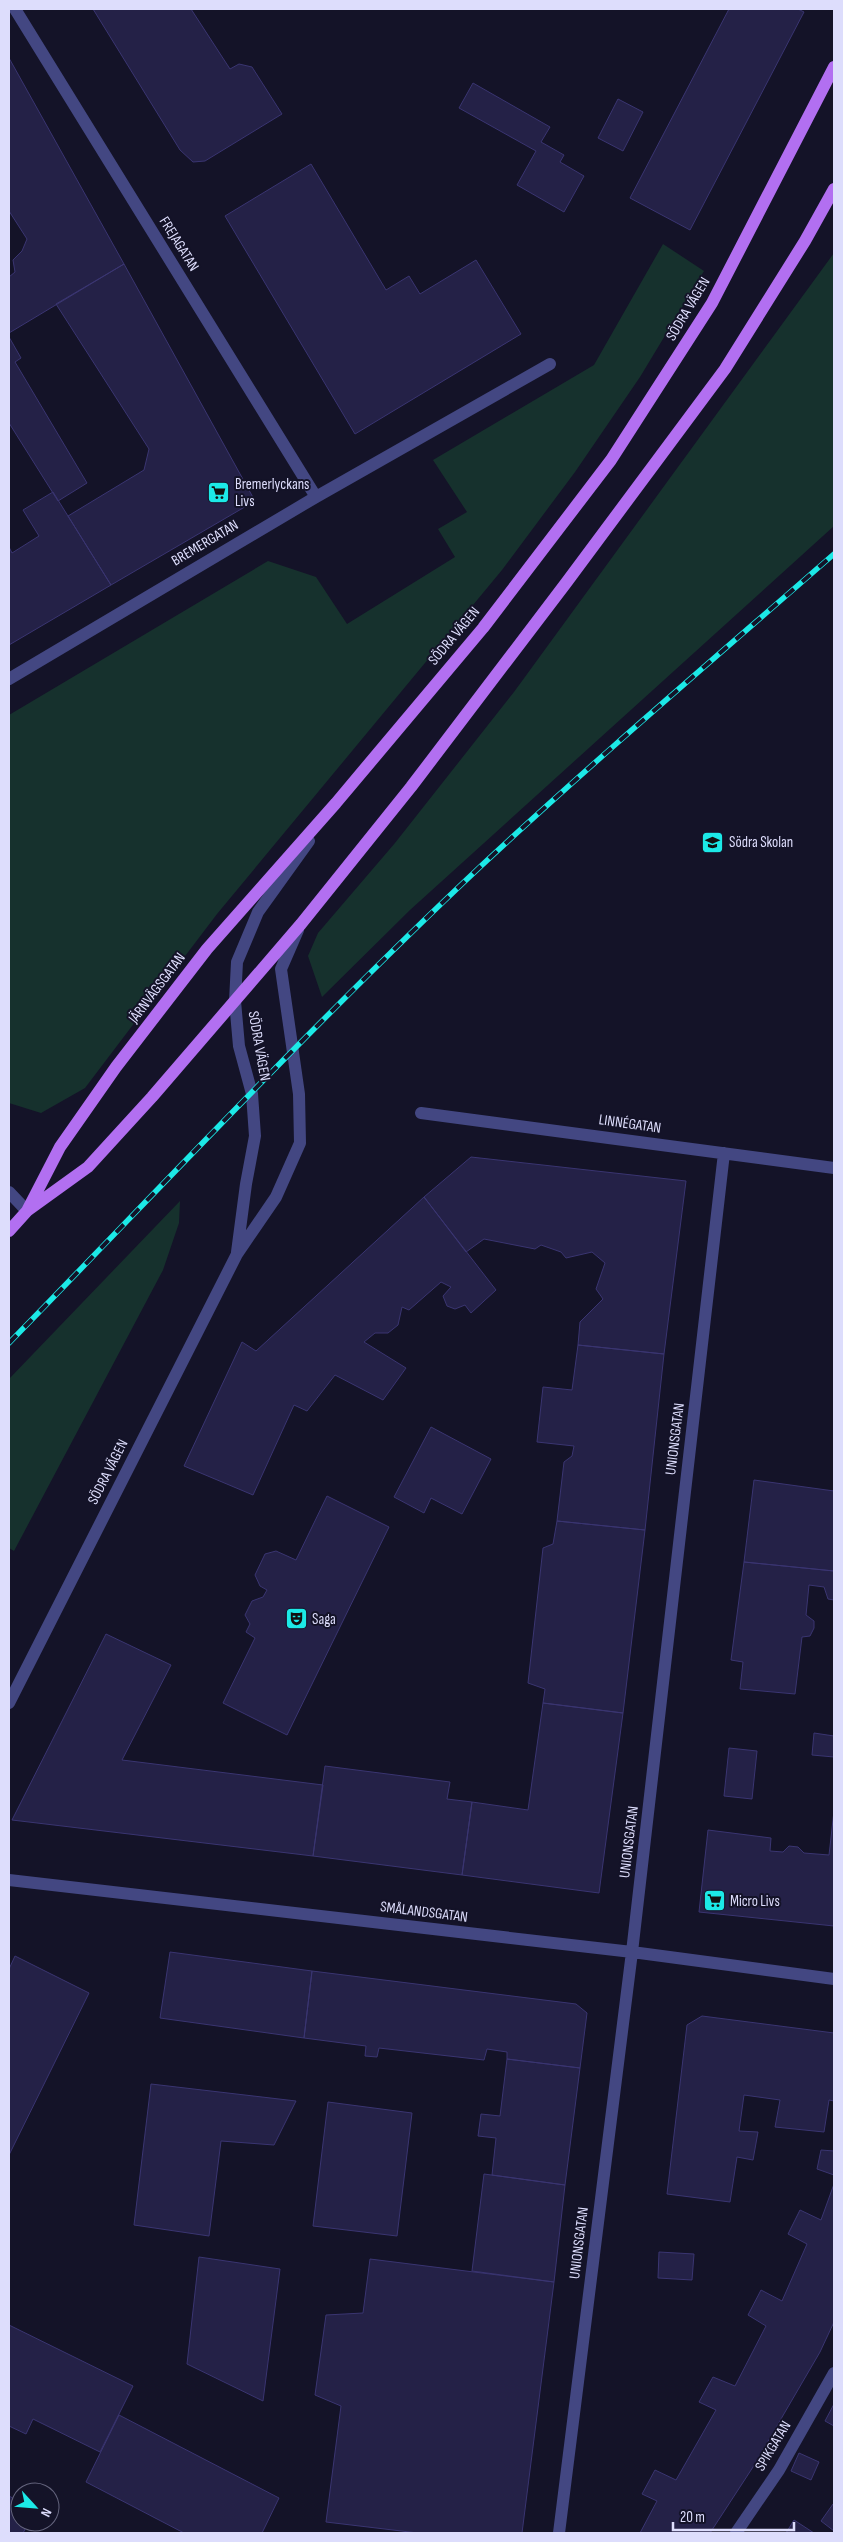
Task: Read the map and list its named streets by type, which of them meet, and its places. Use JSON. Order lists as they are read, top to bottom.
{
  "streets": {
    "main road": ["SÖDRA VÄGEN", "JÄRNVÄGSGATAN"],
    "street": [
      "FREJAGATAN",
      "BREMERGATAN",
      "LINNÉGATAN",
      "UNIONSGATAN",
      "SMÅLANDSGATAN",
      "SPIKGATAN"
    ]
  },
  "crossings": [
    ["FREJAGATAN", "BREMERGATAN"],
    ["SÖDRA VÄGEN", "JÄRNVÄGSGATAN"],
    ["LINNÉGATAN", "UNIONSGATAN"],
    ["UNIONSGATAN", "SMÅLANDSGATAN"]
  ],
  "places": {
    "supermarket": ["Bremerlyckans Livs", "Micro Livs"],
    "school or university": ["Södra Skolan"],
    "theatre": ["Saga"]
  },
  "scale_bar": "20 m",
  "north": "bottom right"
}
